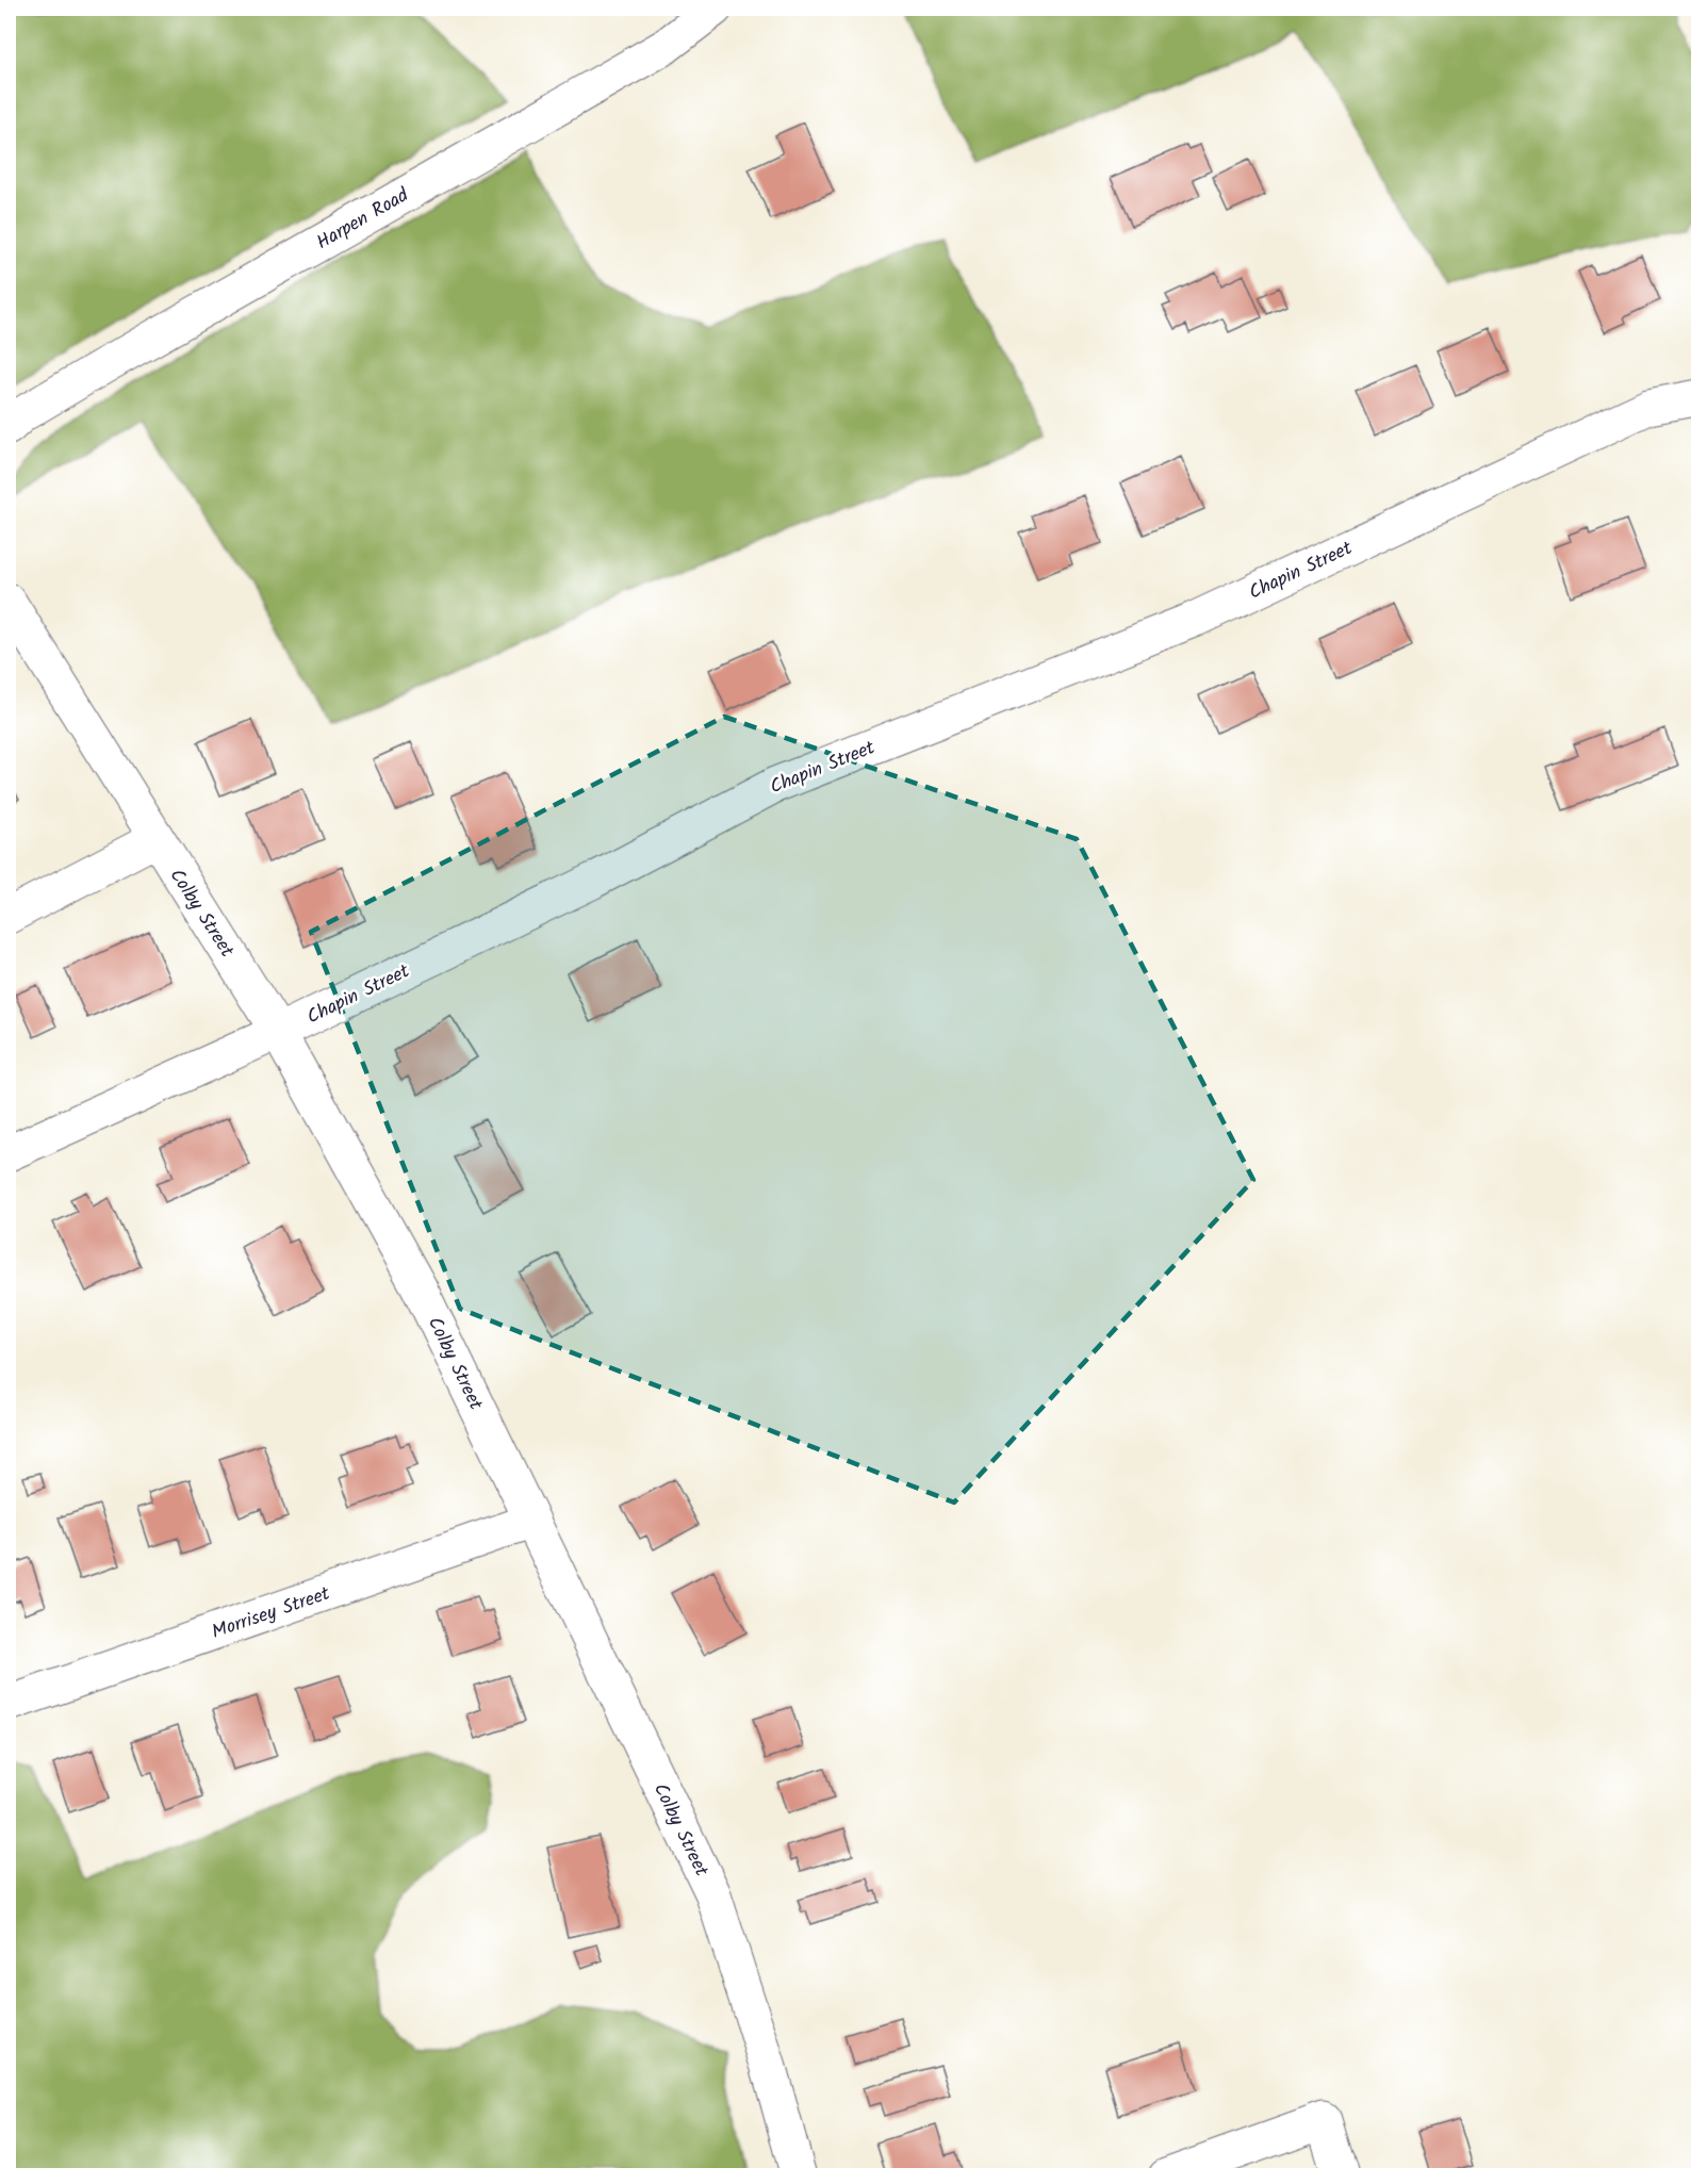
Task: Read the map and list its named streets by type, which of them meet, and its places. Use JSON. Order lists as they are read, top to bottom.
{
  "streets": {
    "street": [
      "Harpen Road",
      "Chapin Street",
      "Colby Street",
      "Morrisey Street"
    ]
  },
  "crossings": [
    ["Chapin Street", "Colby Street"],
    ["Colby Street", "Morrisey Street"]
  ]
}
